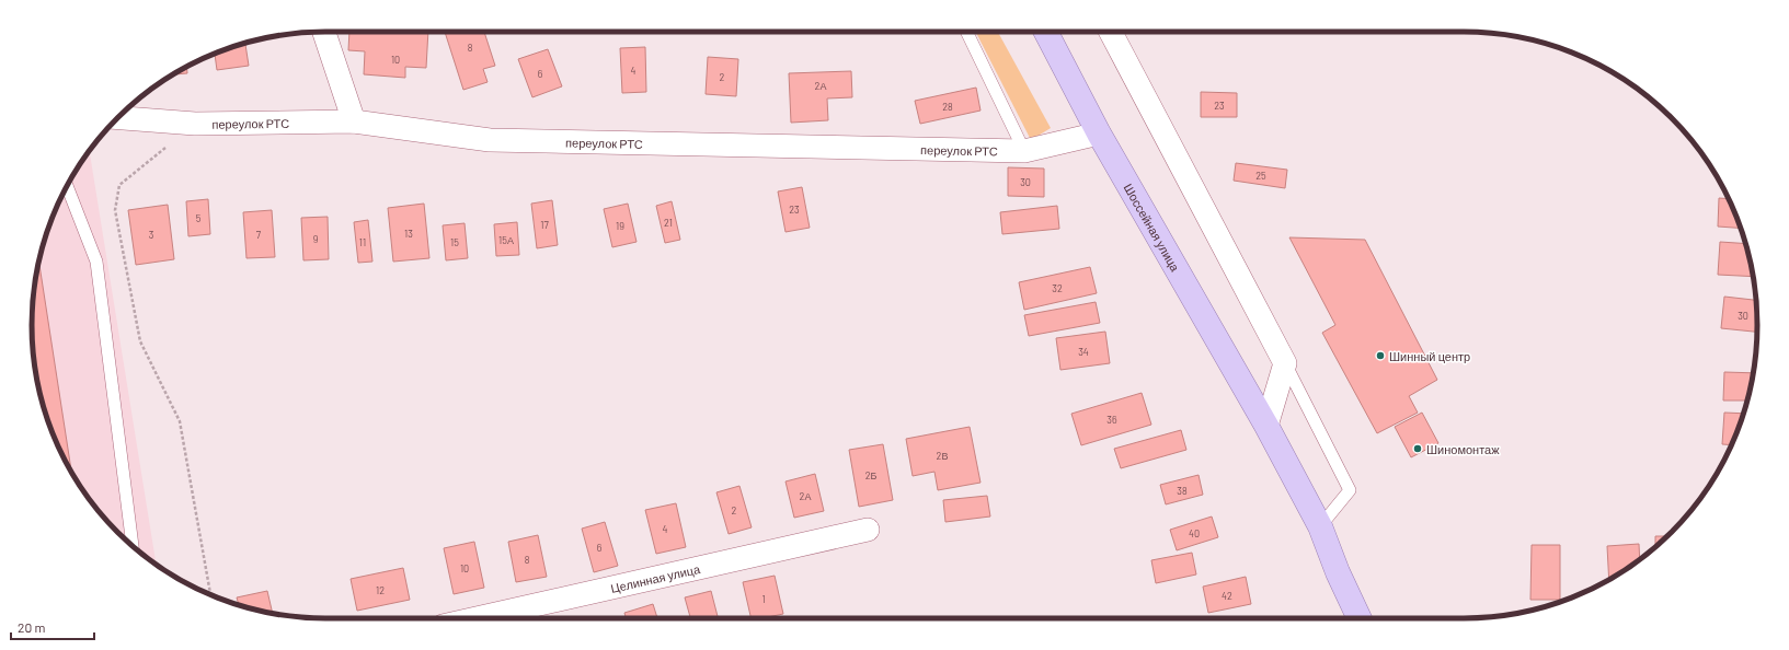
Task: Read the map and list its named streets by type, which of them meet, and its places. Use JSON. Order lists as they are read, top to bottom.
{
  "streets": {
    "main road": ["Шоссейная улица"],
    "street": ["переулок РТС", "Целинная улица"]
  },
  "crossings": [
    ["переулок РТС", "Шоссейная улица"]
  ],
  "places": ["Шинный центр", "Шиномонтаж"],
  "house_numbers": [
    "8",
    "10",
    "4",
    "6",
    "2",
    "2А",
    "23",
    "28",
    "25",
    "30",
    "23",
    "5",
    "21",
    "17",
    "19",
    "13",
    "3",
    "7",
    "9",
    "15А",
    "11",
    "15",
    "32",
    "30",
    "34",
    "36",
    "2В",
    "2Б",
    "38",
    "2А",
    "2",
    "4",
    "40",
    "6",
    "8",
    "10",
    "12",
    "42",
    "1"
  ],
  "scale_bar": "20 m"
}
